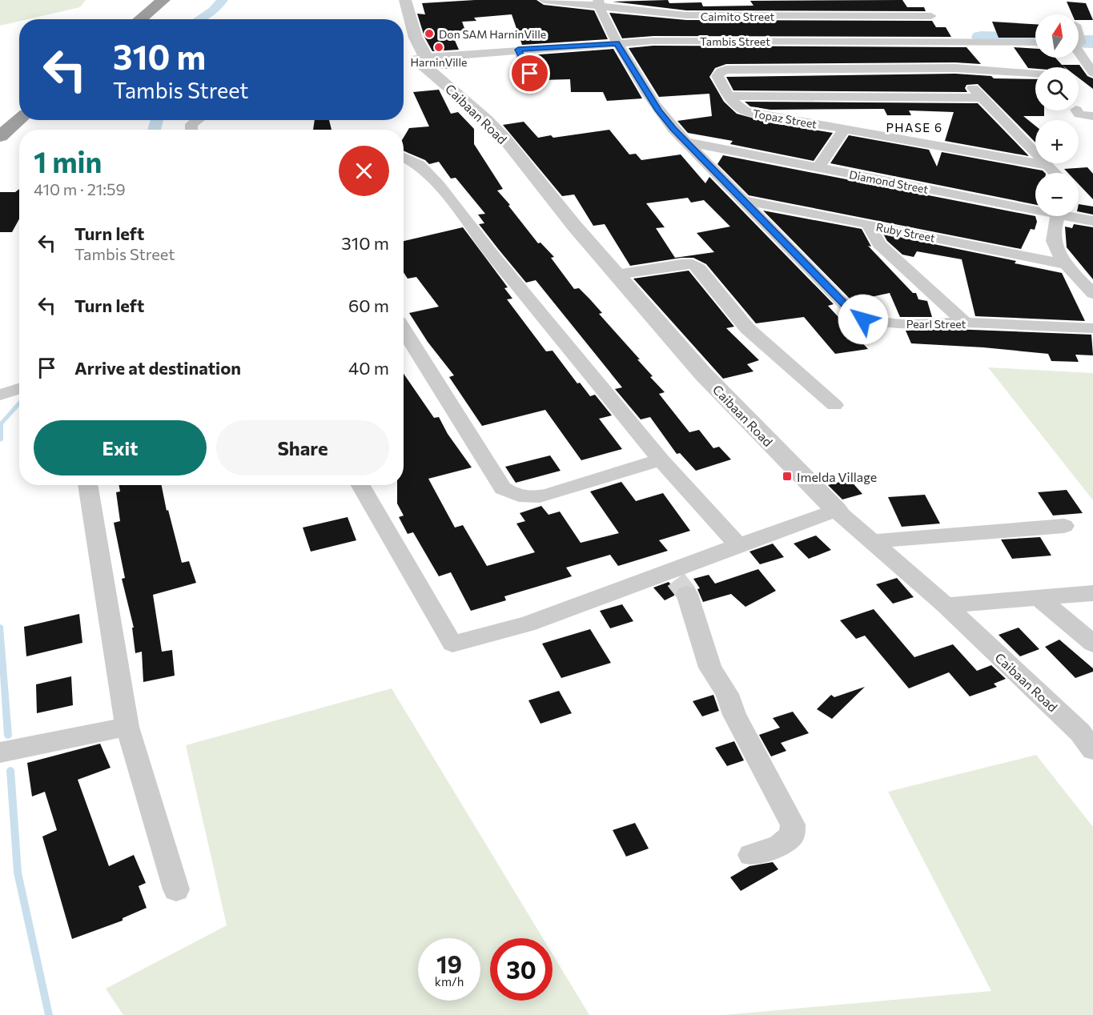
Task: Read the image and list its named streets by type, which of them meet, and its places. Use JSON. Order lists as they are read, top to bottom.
{
  "streets": {
    "street": [
      "Caimito Street",
      "Tambis Street",
      "Caibaan Road",
      "Topaz Street",
      "Diamond Street",
      "Ruby Street",
      "Pearl Street"
    ]
  },
  "crossings": [
    ["Caimito Street", "Pearl Street"],
    ["Tambis Street", "Caibaan Road"],
    ["Tambis Street", "Pearl Street"],
    ["Diamond Street", "Pearl Street"],
    ["Ruby Street", "Pearl Street"]
  ],
  "districts": ["PHASE 6"],
  "places": {
    "other": ["Don SAM HarninVille", "HarninVille"],
    "transit": ["Imelda Village"]
  },
  "north": "top",
  "page": {
    "map_buttons": ["+", "−"],
    "turn": ["310 m", "Tambis Street"],
    "heading": ["1 min", "410 m · 21:59"],
    "list": [
      {
        "name": "Turn left",
        "note": "Tambis Street",
        "value": "310 m"
      },
      {
        "name": "Turn left",
        "value": "60 m"
      },
      {
        "name": "Arrive at destination",
        "value": "40 m"
      }
    ],
    "buttons": ["Exit", "Share"],
    "speed": "19 km/h",
    "limit": "30"
  }
}
